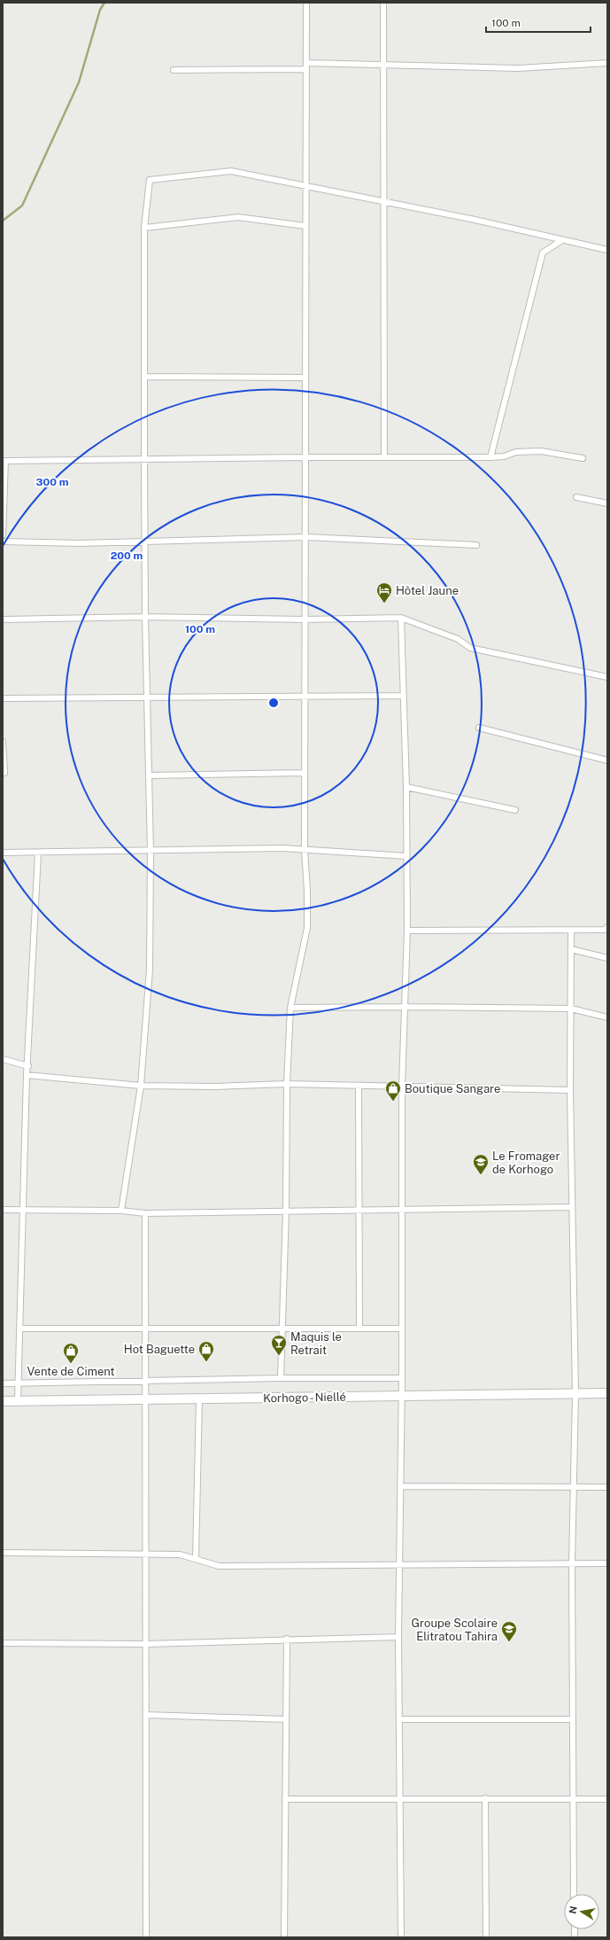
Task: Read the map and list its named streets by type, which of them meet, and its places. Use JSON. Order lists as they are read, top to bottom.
{
  "streets": {
    "main road": ["Korhogo - Niellé"]
  },
  "places": {
    "hotel": ["Hôtel Jaune"],
    "shop": ["Boutique Sangare", "Hot Baguette", "Vente de Ciment"],
    "school or university": ["Le Fromager de Korhogo", "Groupe Scolaire Elitratou Tahira"],
    "bar": ["Maquis le Retrait"]
  },
  "scale_bar": "100 m",
  "north": "left",
  "rings": ["300 m", "200 m", "100 m"]
}
